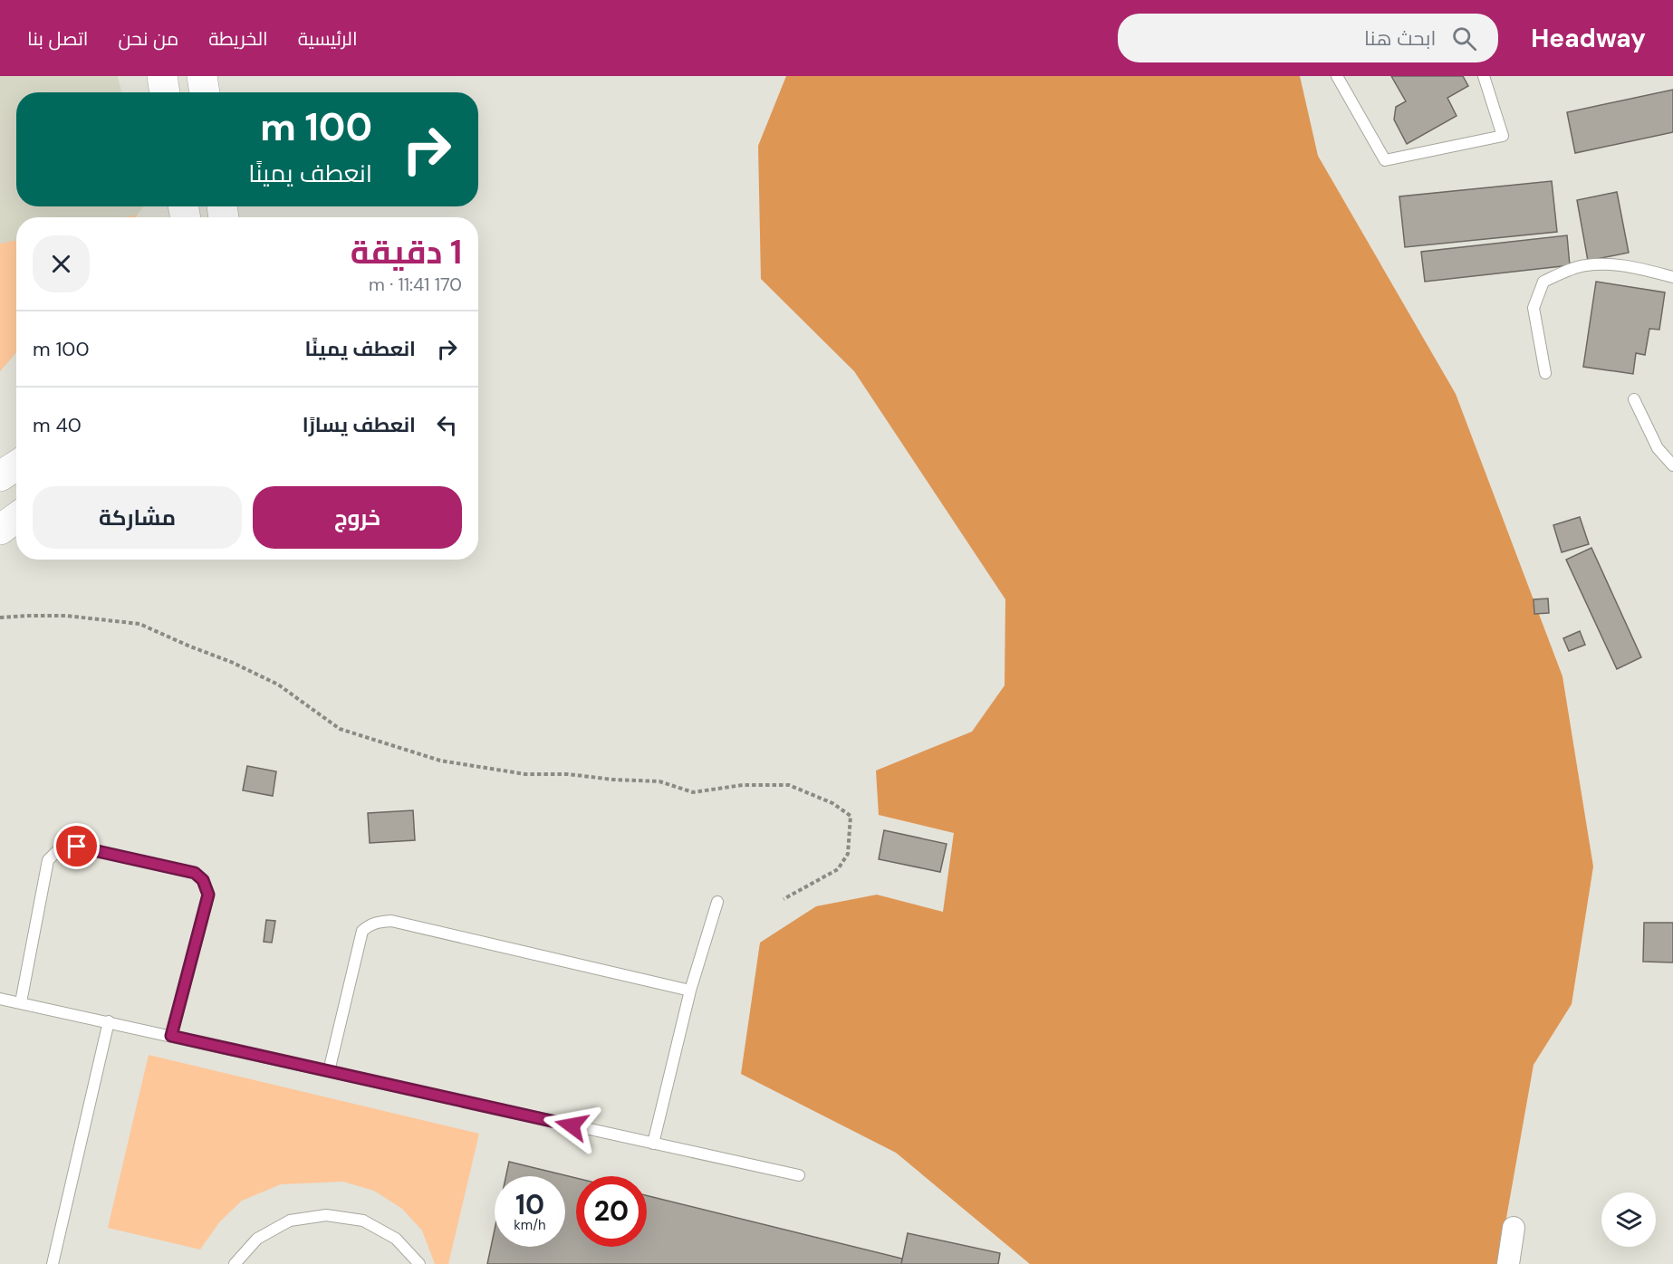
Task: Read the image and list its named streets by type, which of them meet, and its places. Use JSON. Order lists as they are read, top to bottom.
{
  "page": {
    "header": "Headway",
    "search": "ابحث هنا",
    "nav": [
      "الرئيسية",
      "الخريطة",
      "من نحن",
      "اتصل بنا"
    ],
    "turn": ["100 m", "انعطف يمينًا"],
    "heading": ["1 دقيقة", "170 m · 11:41"],
    "list": [
      {
        "name": "انعطف يمينًا",
        "value": "100 m"
      },
      {
        "name": "انعطف يسارًا",
        "value": "40 m"
      }
    ],
    "buttons": ["خروج", "مشاركة"],
    "speed": "10 km/h",
    "limit": "20"
  }
}
